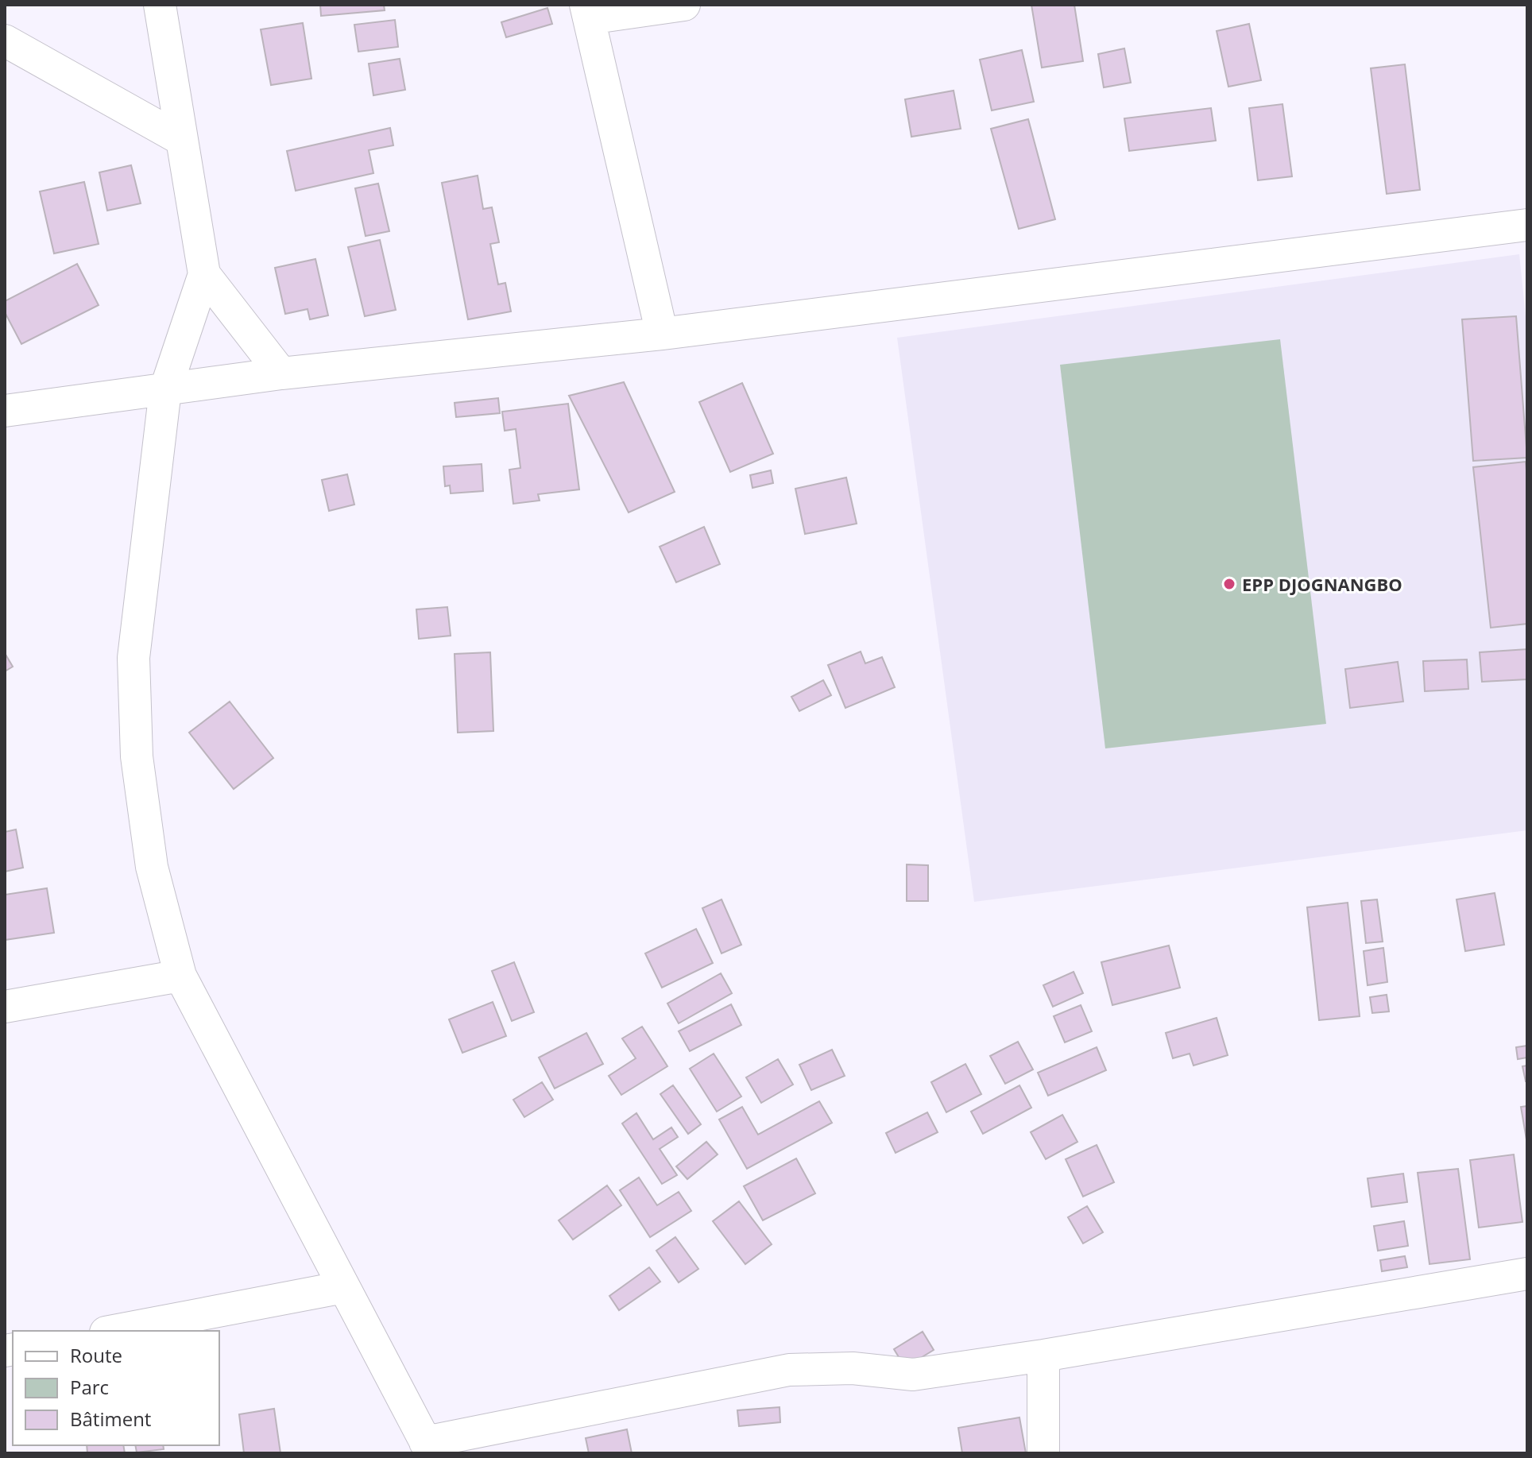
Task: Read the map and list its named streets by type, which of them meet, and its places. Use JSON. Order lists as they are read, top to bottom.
{
  "places": ["EPP DJOGNANGBO"],
  "legend": ["Route", "Parc", "Bâtiment"]
}
